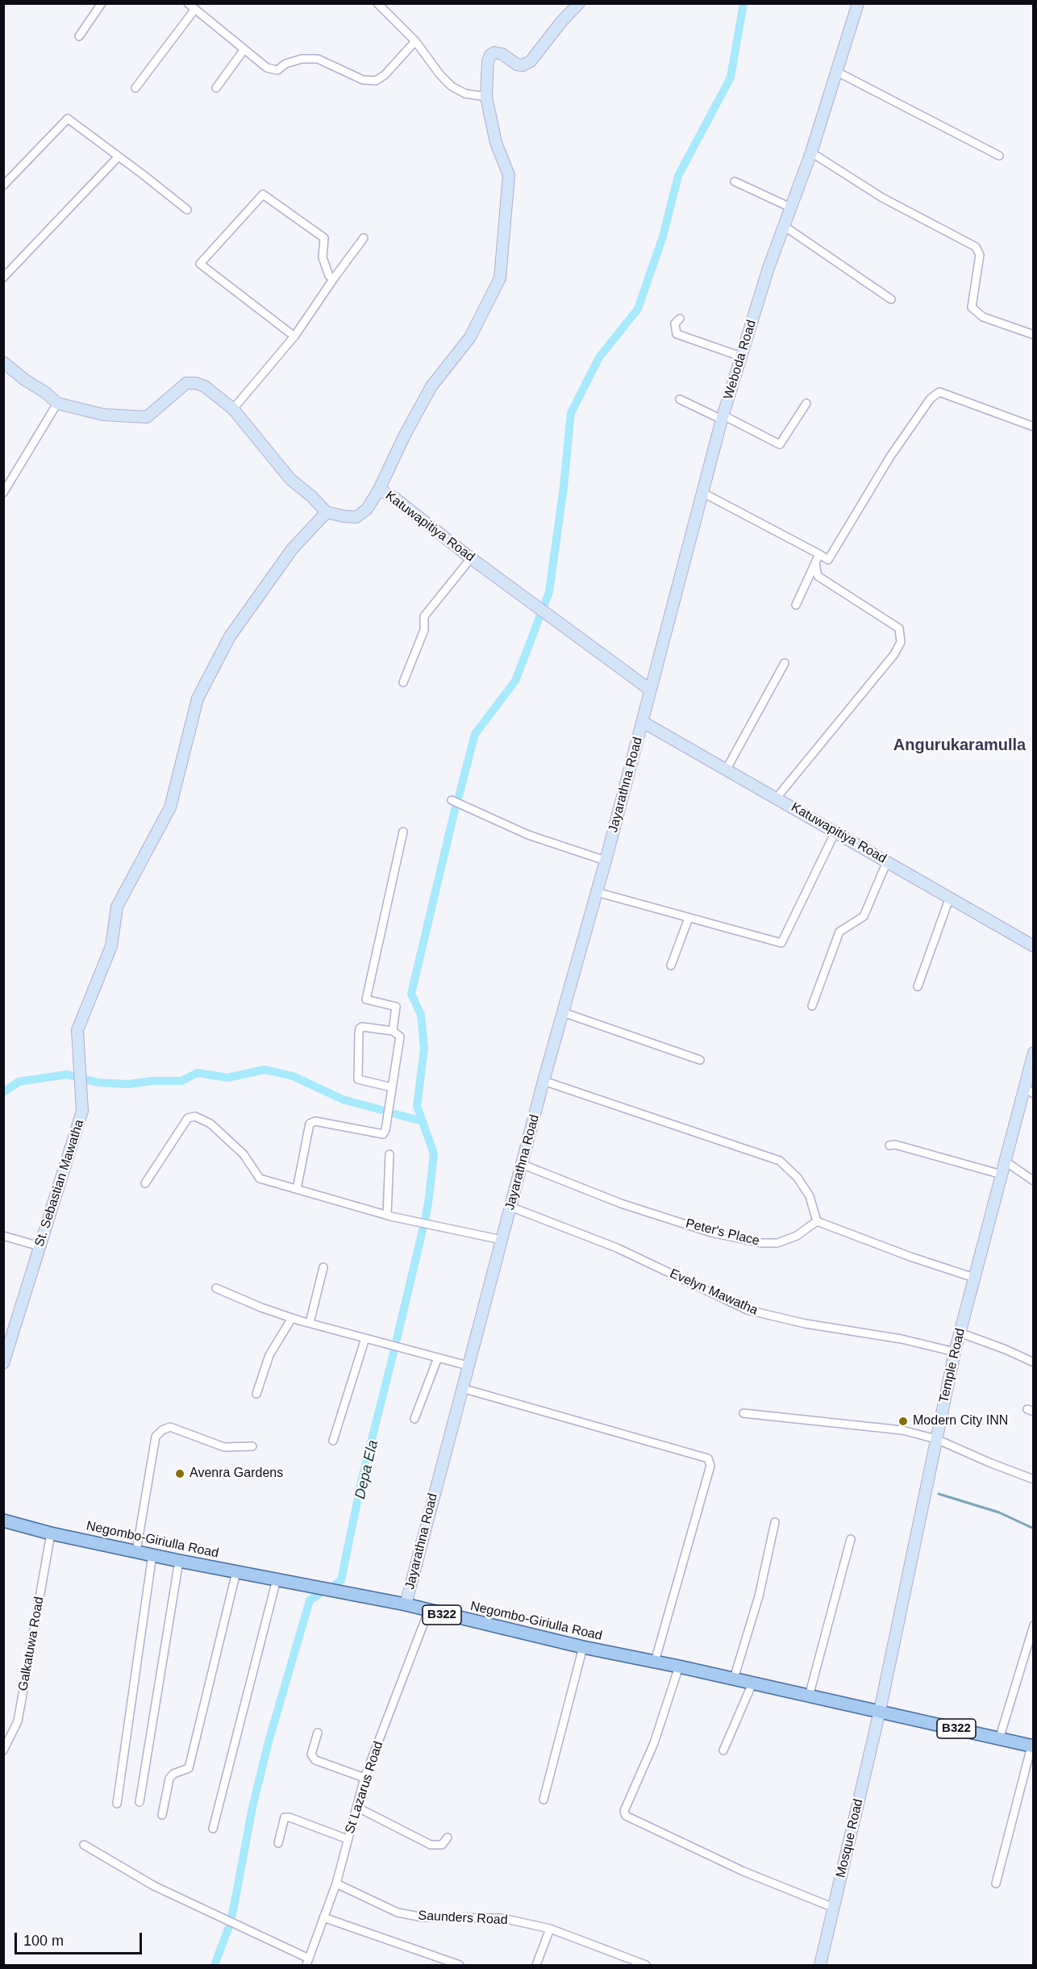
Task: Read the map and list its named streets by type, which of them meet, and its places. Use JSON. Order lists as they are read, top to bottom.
{
  "streets": {
    "main road": ["Negombo-Giriulla Road", "B322"],
    "street": [
      "Weboda Road",
      "Katuwapitiya Road",
      "Jayarathna Road",
      "St. Sebastian Mawatha",
      "Peter's Place",
      "Evelyn Mawatha",
      "Temple Road",
      "Galkatuwa Road",
      "St Lazarus Road",
      "Mosque Road",
      "Saunders Road"
    ]
  },
  "crossings": [
    ["Weboda Road", "Katuwapitiya Road"],
    ["Weboda Road", "Jayarathna Road"],
    ["Katuwapitiya Road", "Jayarathna Road"],
    ["Katuwapitiya Road", "St. Sebastian Mawatha"],
    ["Jayarathna Road", "Peter's Place"],
    ["Jayarathna Road", "Evelyn Mawatha"],
    ["Jayarathna Road", "Negombo-Giriulla Road"],
    ["Evelyn Mawatha", "Temple Road"],
    ["Temple Road", "Negombo-Giriulla Road"],
    ["Temple Road", "Mosque Road"],
    ["Negombo-Giriulla Road", "Galkatuwa Road"],
    ["Negombo-Giriulla Road", "St Lazarus Road"],
    ["Negombo-Giriulla Road", "Mosque Road"],
    ["St Lazarus Road", "Saunders Road"]
  ],
  "districts": ["Angurukaramulla"],
  "water": ["Depa Ela"],
  "places": ["Modern City INN", "Avenra Gardens"],
  "scale_bar": "100 m"
}
